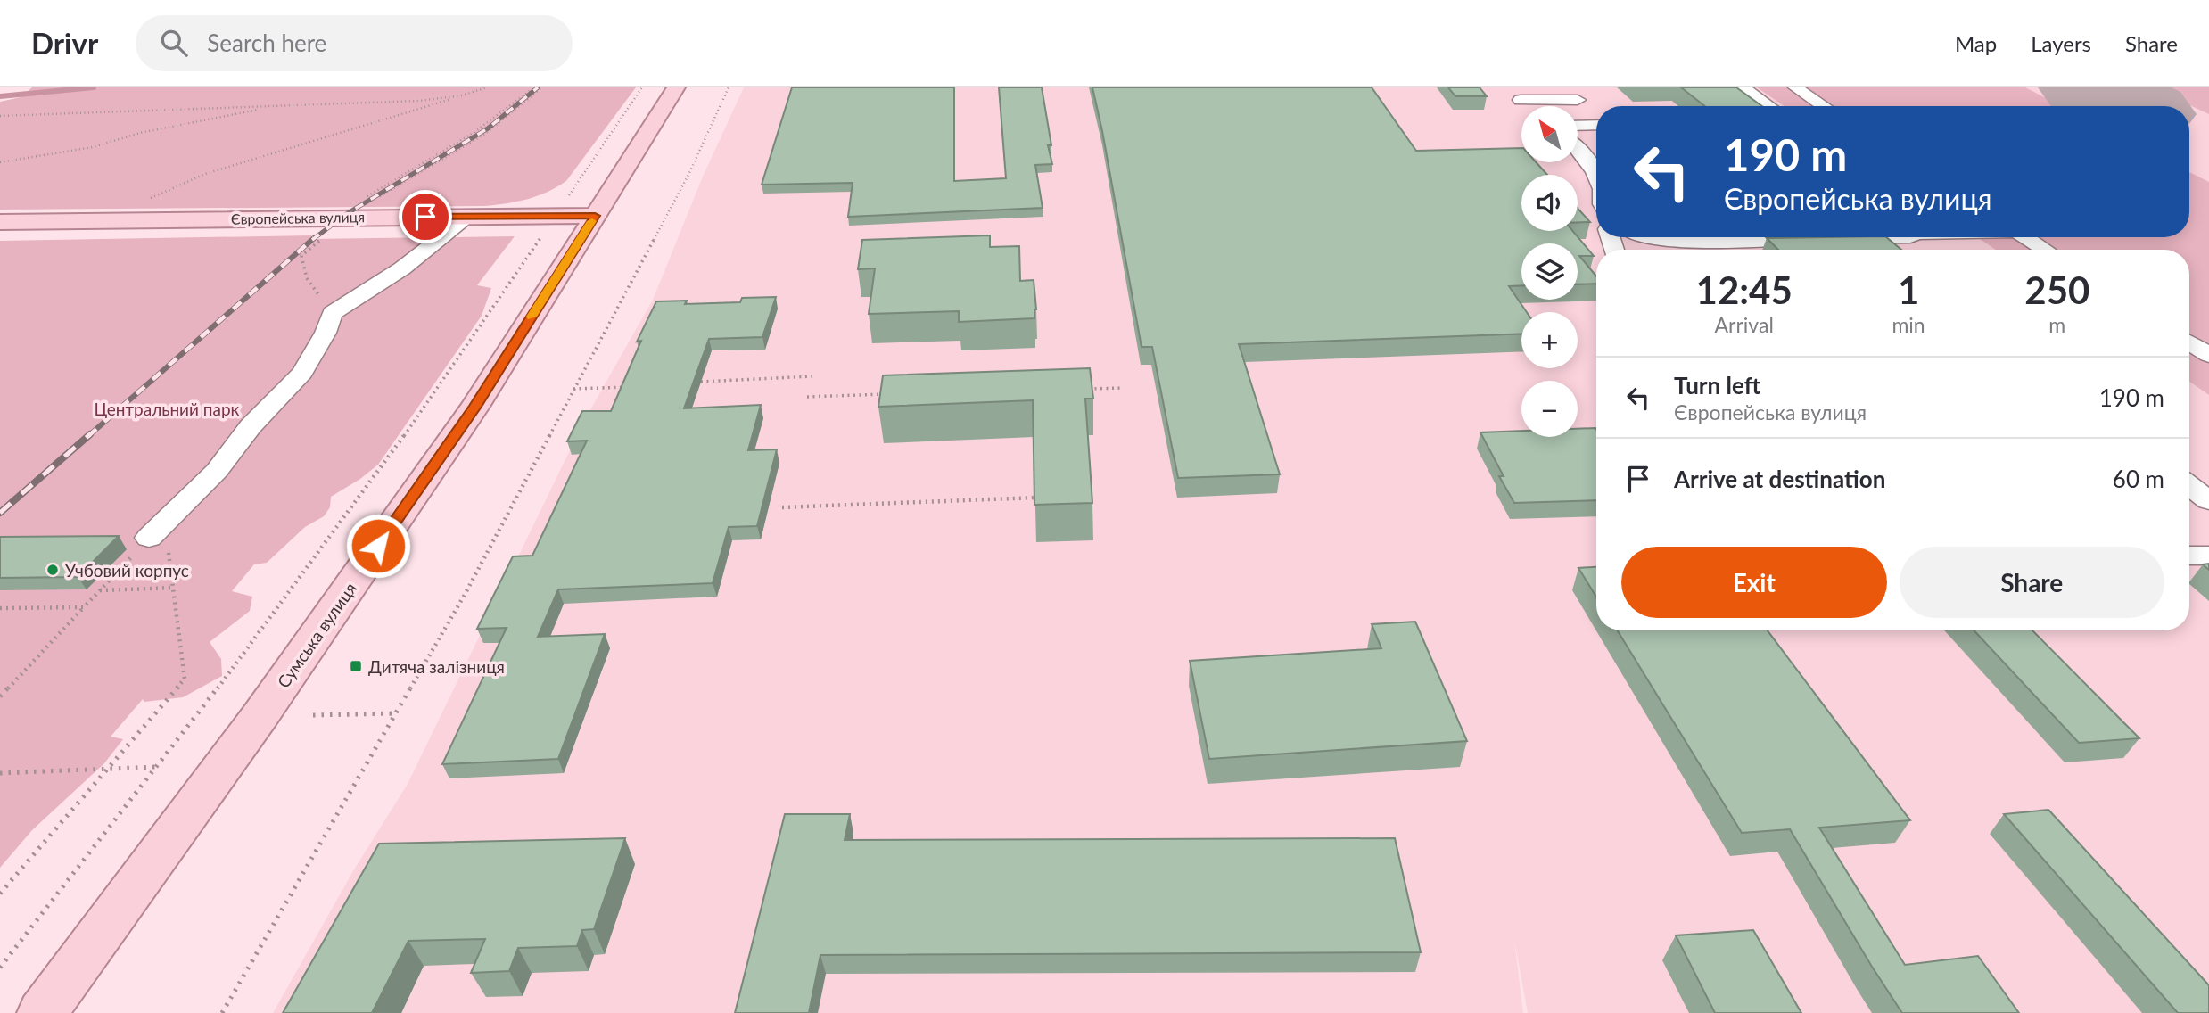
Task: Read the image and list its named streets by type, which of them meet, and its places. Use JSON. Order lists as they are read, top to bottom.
{
  "streets": {
    "main road": ["Європейська вулиця", "Сумська вулиця"]
  },
  "crossings": [
    ["Європейська вулиця", "Сумська вулиця"]
  ],
  "parks": ["Центральний парк"],
  "places": {
    "other": ["Учбовий корпус"],
    "transit": ["Дитяча залізниця"]
  },
  "north": "top left",
  "page": {
    "header": "Drivr",
    "search": "Search here",
    "nav": ["Map", "Layers", "Share"],
    "map_buttons": ["+", "−"],
    "turn": ["190 m", "Європейська вулиця"],
    "eta": [
      "12:45",
      "Arrival",
      "1",
      "min",
      "250",
      "m"
    ],
    "list": [
      {
        "name": "Turn left",
        "note": "Європейська вулиця",
        "value": "190 m"
      },
      {
        "name": "Arrive at destination",
        "value": "60 m"
      }
    ],
    "buttons": ["Exit", "Share"]
  }
}
